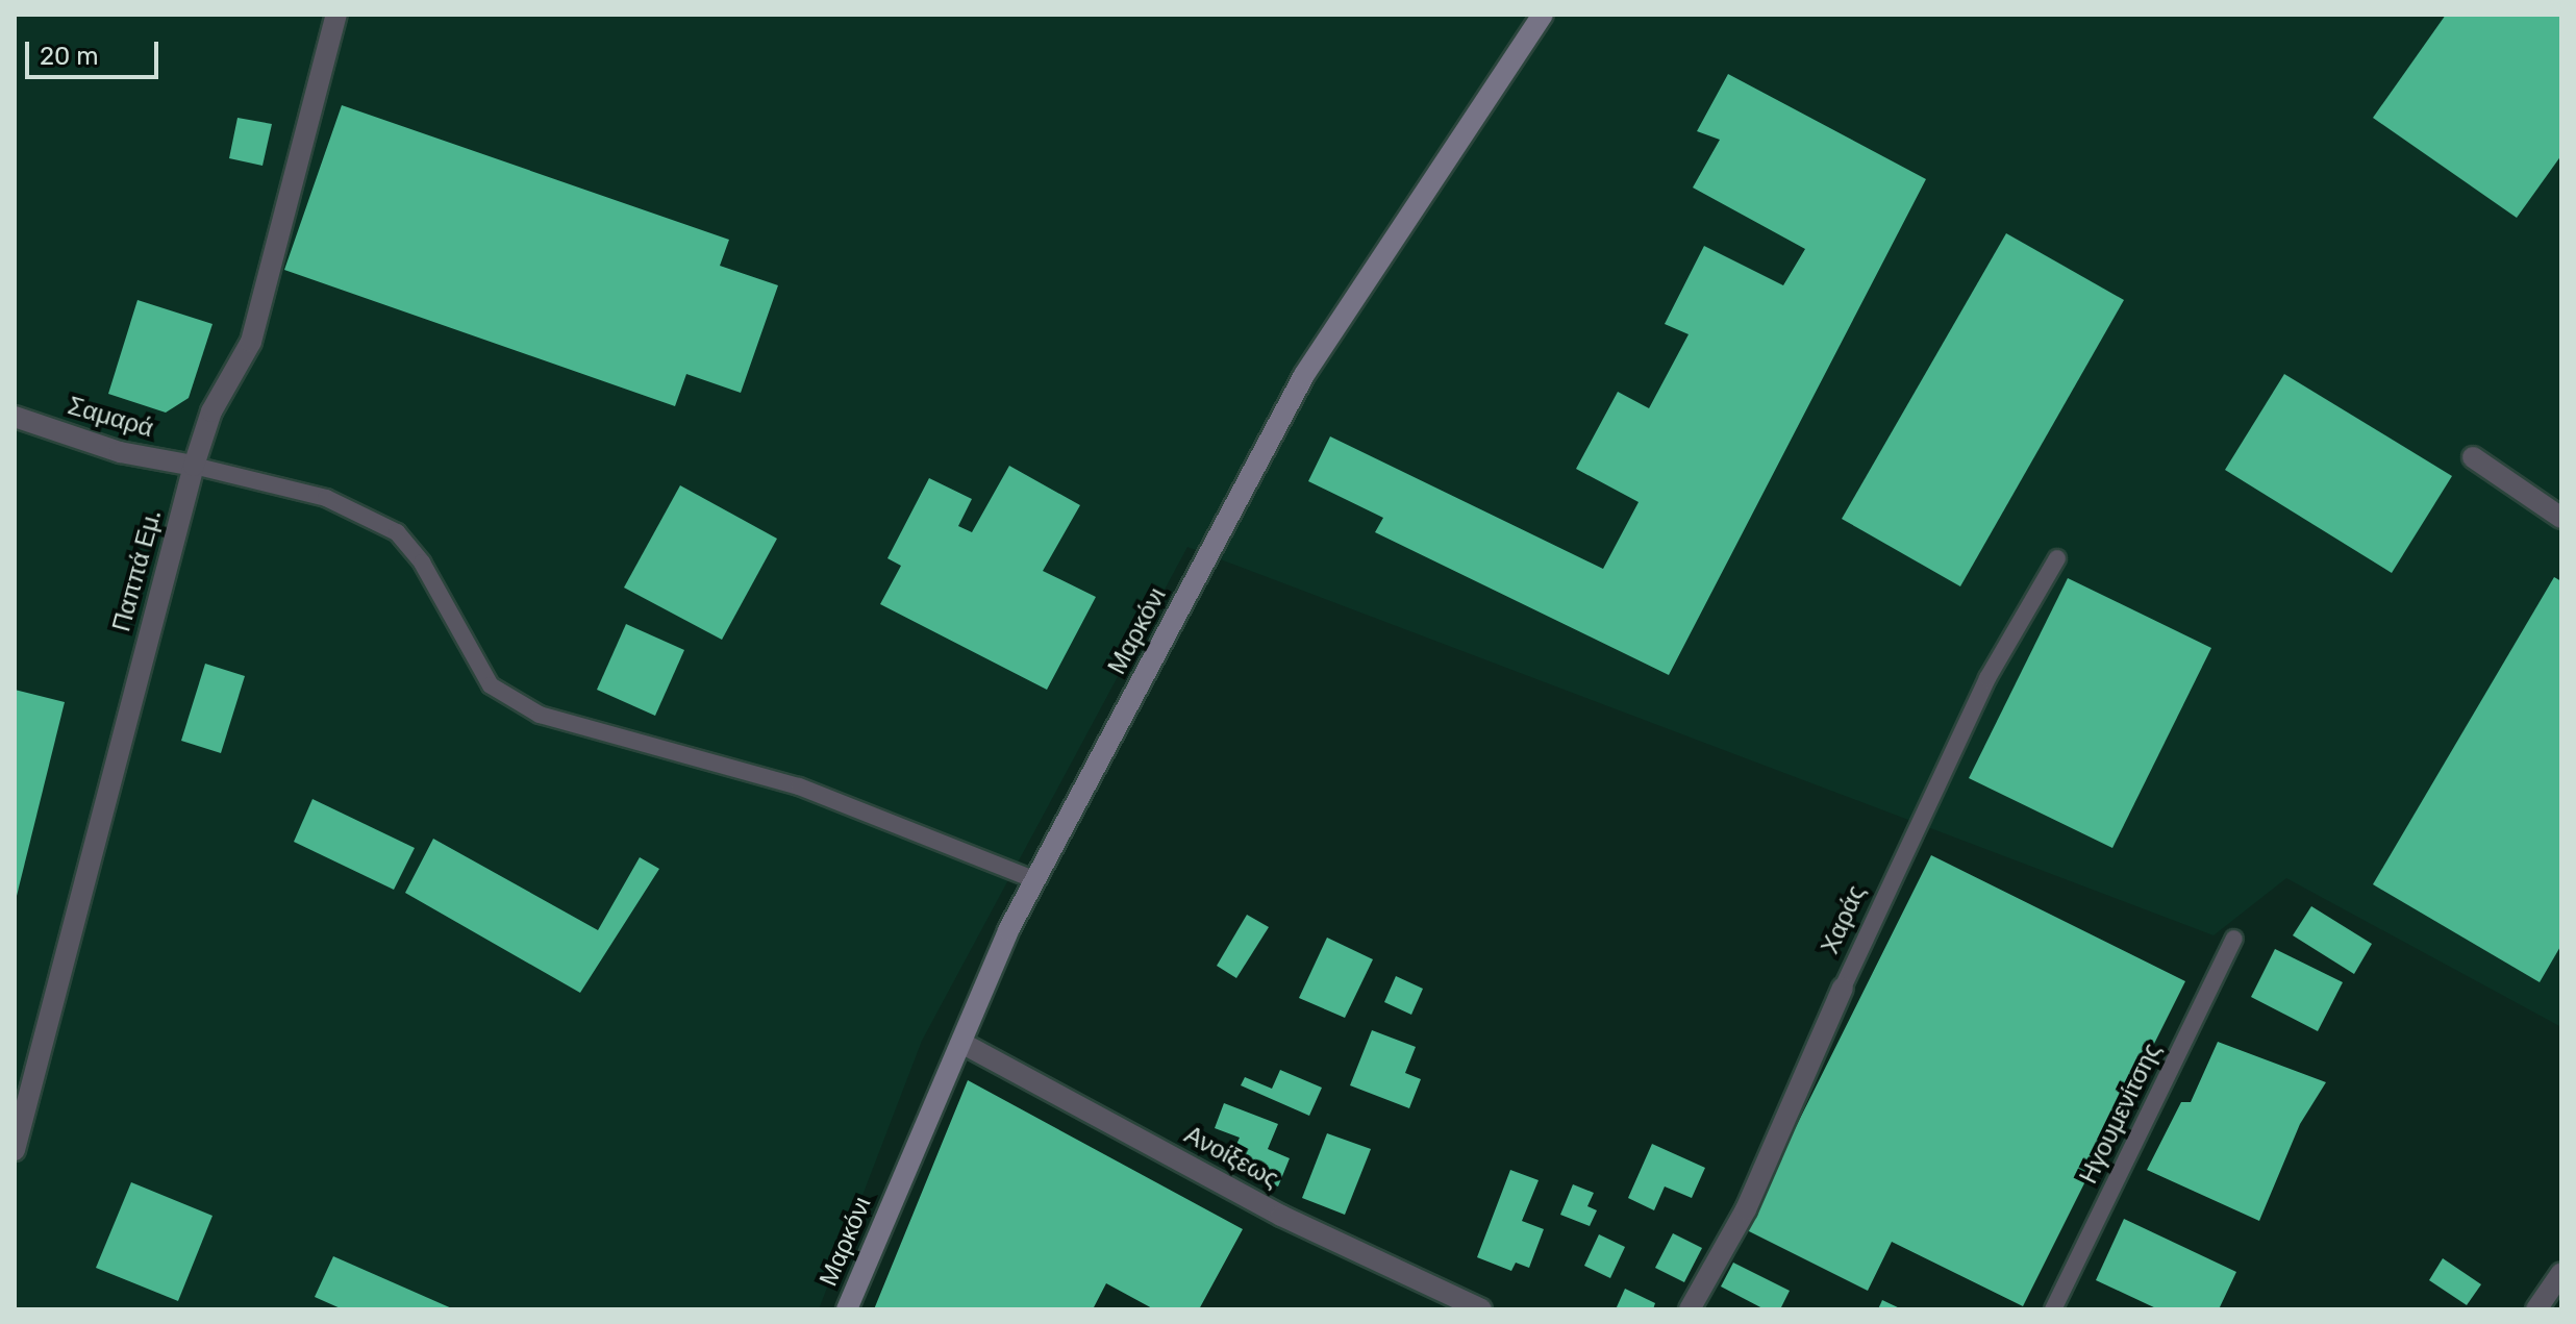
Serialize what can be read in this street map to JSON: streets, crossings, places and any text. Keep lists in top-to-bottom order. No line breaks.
{"streets":{"street":["Σαμαρά","Παππά Εμ.","Μαρκόνι","Χαράς","Ανοίξεως"],"lane":["Ηγουμενίτσης"]},"crossings":[["Σαμαρά","Παππά Εμ."],["Μαρκόνι","Ανοίξεως"]],"scale_bar":"20 m"}
